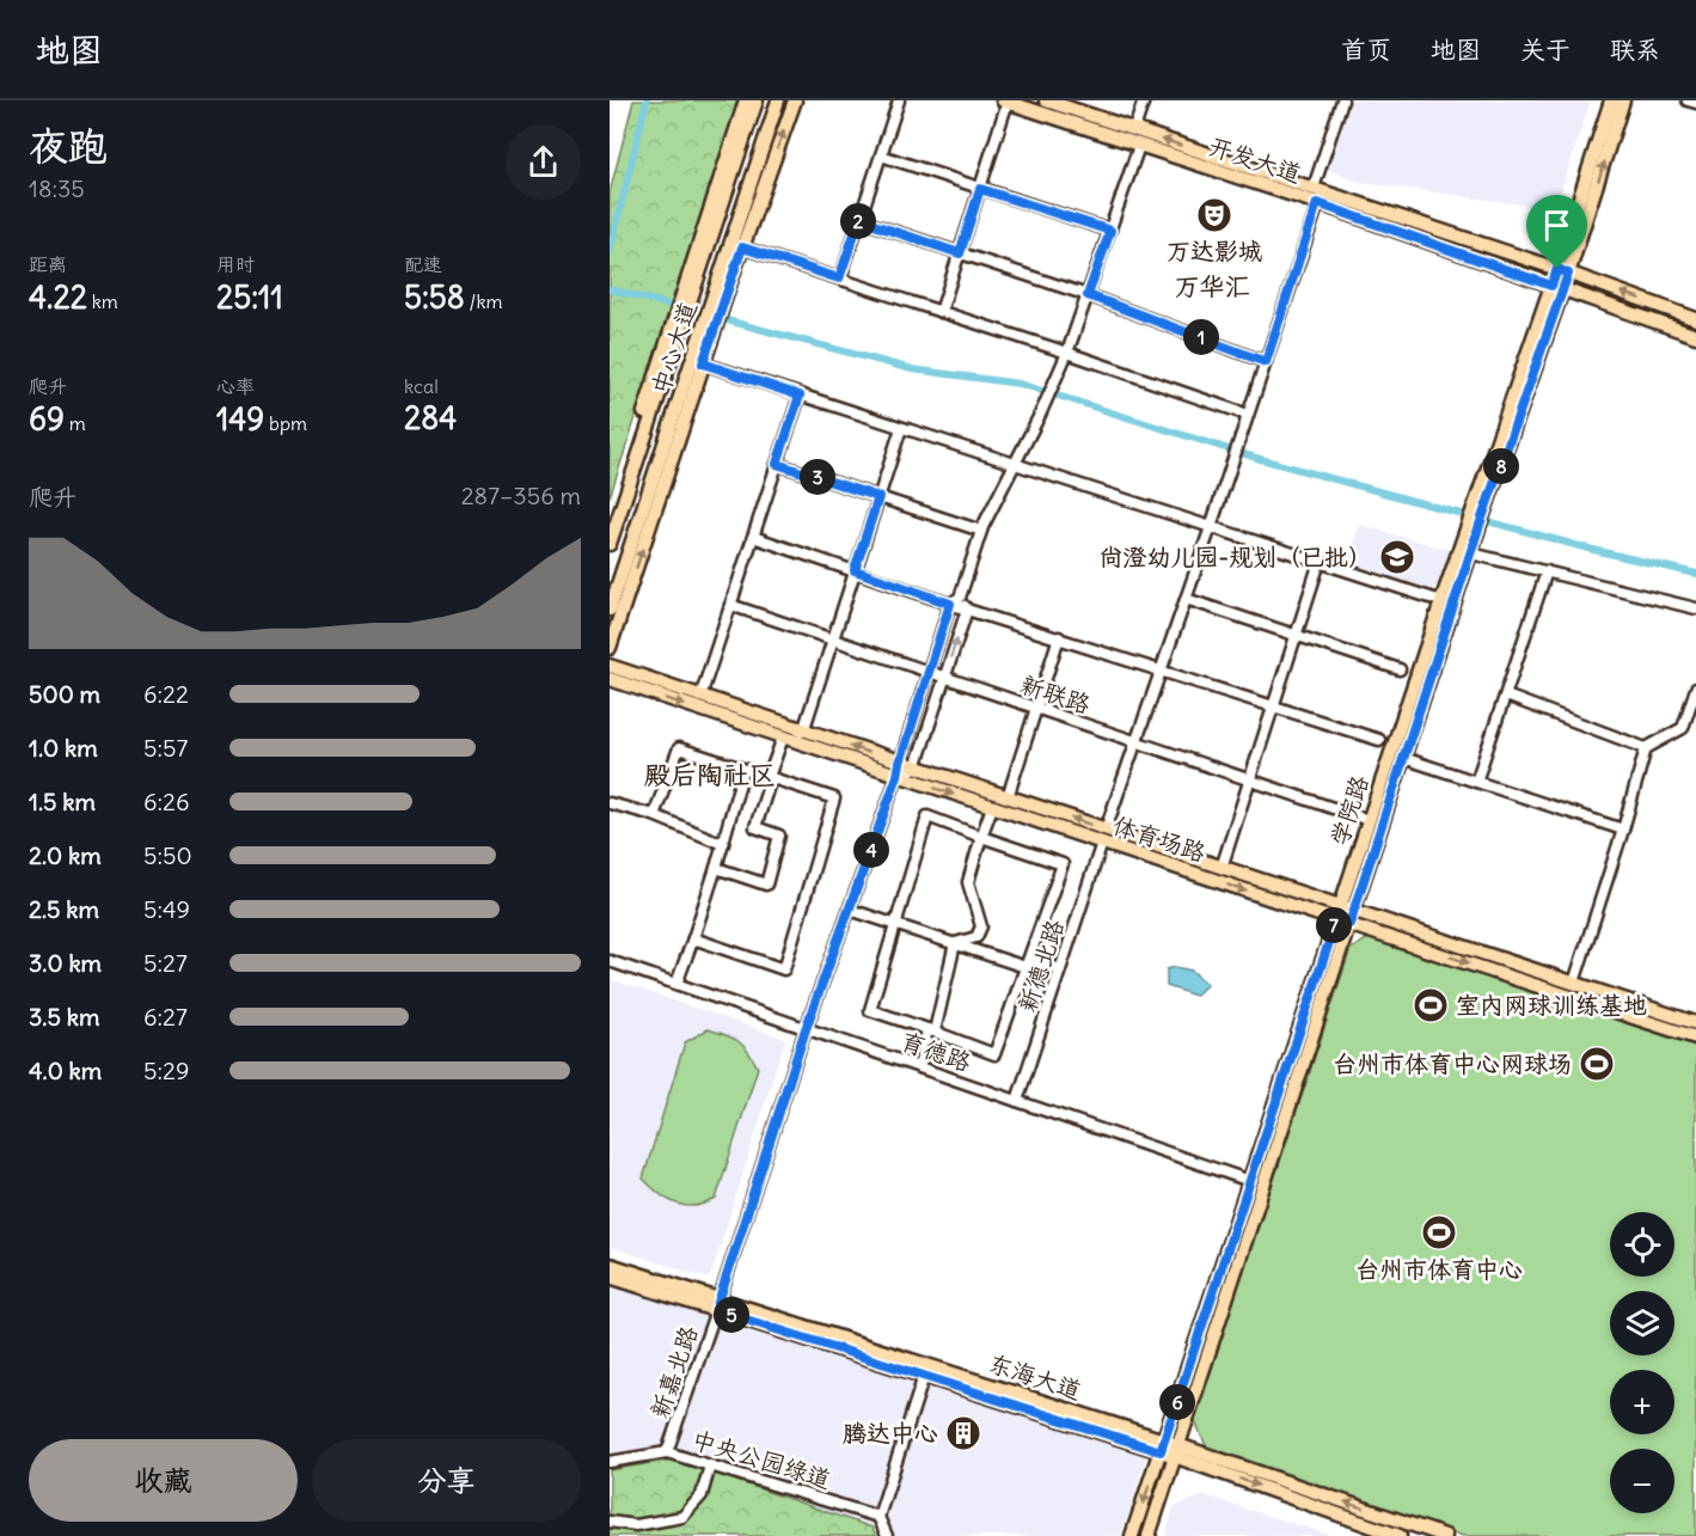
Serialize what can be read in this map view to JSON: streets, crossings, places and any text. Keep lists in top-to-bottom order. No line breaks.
{"streets":{"main road":["开发大道","中心大道","学院路","体育场路","东海大道"],"street":["新联路","新德北路","育德路","新嘉北路","中央公园绿道"]},"crossings":[["开发大道","学院路"],["开发大道","新德北路"],["新联路","学院路"],["新联路","新德北路"],["新联路","新嘉北路"],["学院路","体育场路"],["学院路","育德路"],["学院路","东海大道"],["体育场路","新德北路"],["体育场路","新嘉北路"],["新德北路","育德路"],["育德路","新嘉北路"],["新嘉北路","东海大道"],["新嘉北路","中央公园绿道"]],"districts":["万华汇","殿后陶社区"],"places":{"theatre":["万达影城"],"school or university":["尚澄幼儿园-规划（已批）"],"sports":["室内网球训练基地","台州市体育中心网球场","台州市体育中心"],"building":["腾达中心"]},"page":{"header":"地图","nav":["首页","地图","关于","联系"],"heading":["夜跑","18:35"],"pins":["2","1","8","3","4","7","5","6"],"stats":[["距离","4.22 km"],["用时","25:11"],["配速","5:58 /km"],["爬升","69 m"],["心率","149 bpm"],["kcal","284"]],"chart":["爬升","287–356 m"],"list":[{"name":"500 m","note":"6:22"},{"name":"1.0 km","note":"5:57"},{"name":"1.5 km","note":"6:26"},{"name":"2.0 km","note":"5:50"},{"name":"2.5 km","note":"5:49"},{"name":"3.0 km","note":"5:27"},{"name":"3.5 km","note":"6:27"},{"name":"4.0 km","note":"5:29"}],"map_buttons":["+","−"],"buttons":["收藏","分享"]}}
